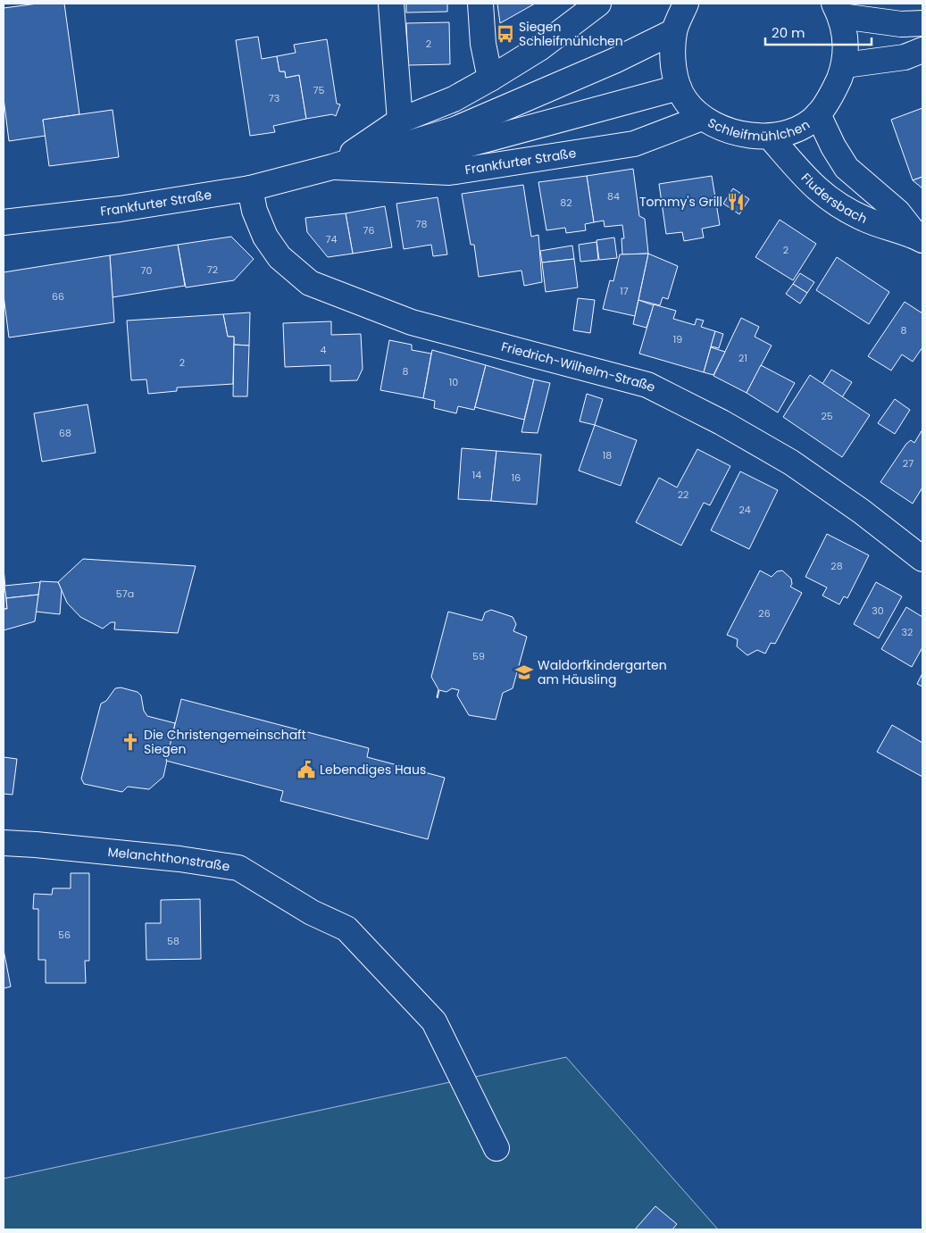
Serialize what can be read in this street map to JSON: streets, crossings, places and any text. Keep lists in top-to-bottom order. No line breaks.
{"streets":{"main road":["Schleifmühlchen","Frankfurter Straße","Fludersbach","Friedrich-Wilhelm-Straße","Melanchthonstraße"]},"crossings":[["Schleifmühlchen","Frankfurter Straße"],["Schleifmühlchen","Fludersbach"],["Frankfurter Straße","Friedrich-Wilhelm-Straße"]],"places":{"bus stop":["Siegen Schleifmühlchen"],"restaurant":["Tommy's Grill"],"school or university":["Waldorfkindergarten am Häusling"],"church":["Die Christengemeinschaft Siegen"],"public building":["Lebendiges Haus"]},"house_numbers":["2","75","73","84","82","78","76","74","2","72","70","17","66","8","19","4","21","2","8","10","25","68","18","27","14","16","22","24","28","57a","30","26","32","59","56","58"],"scale_bar":"20 m"}
